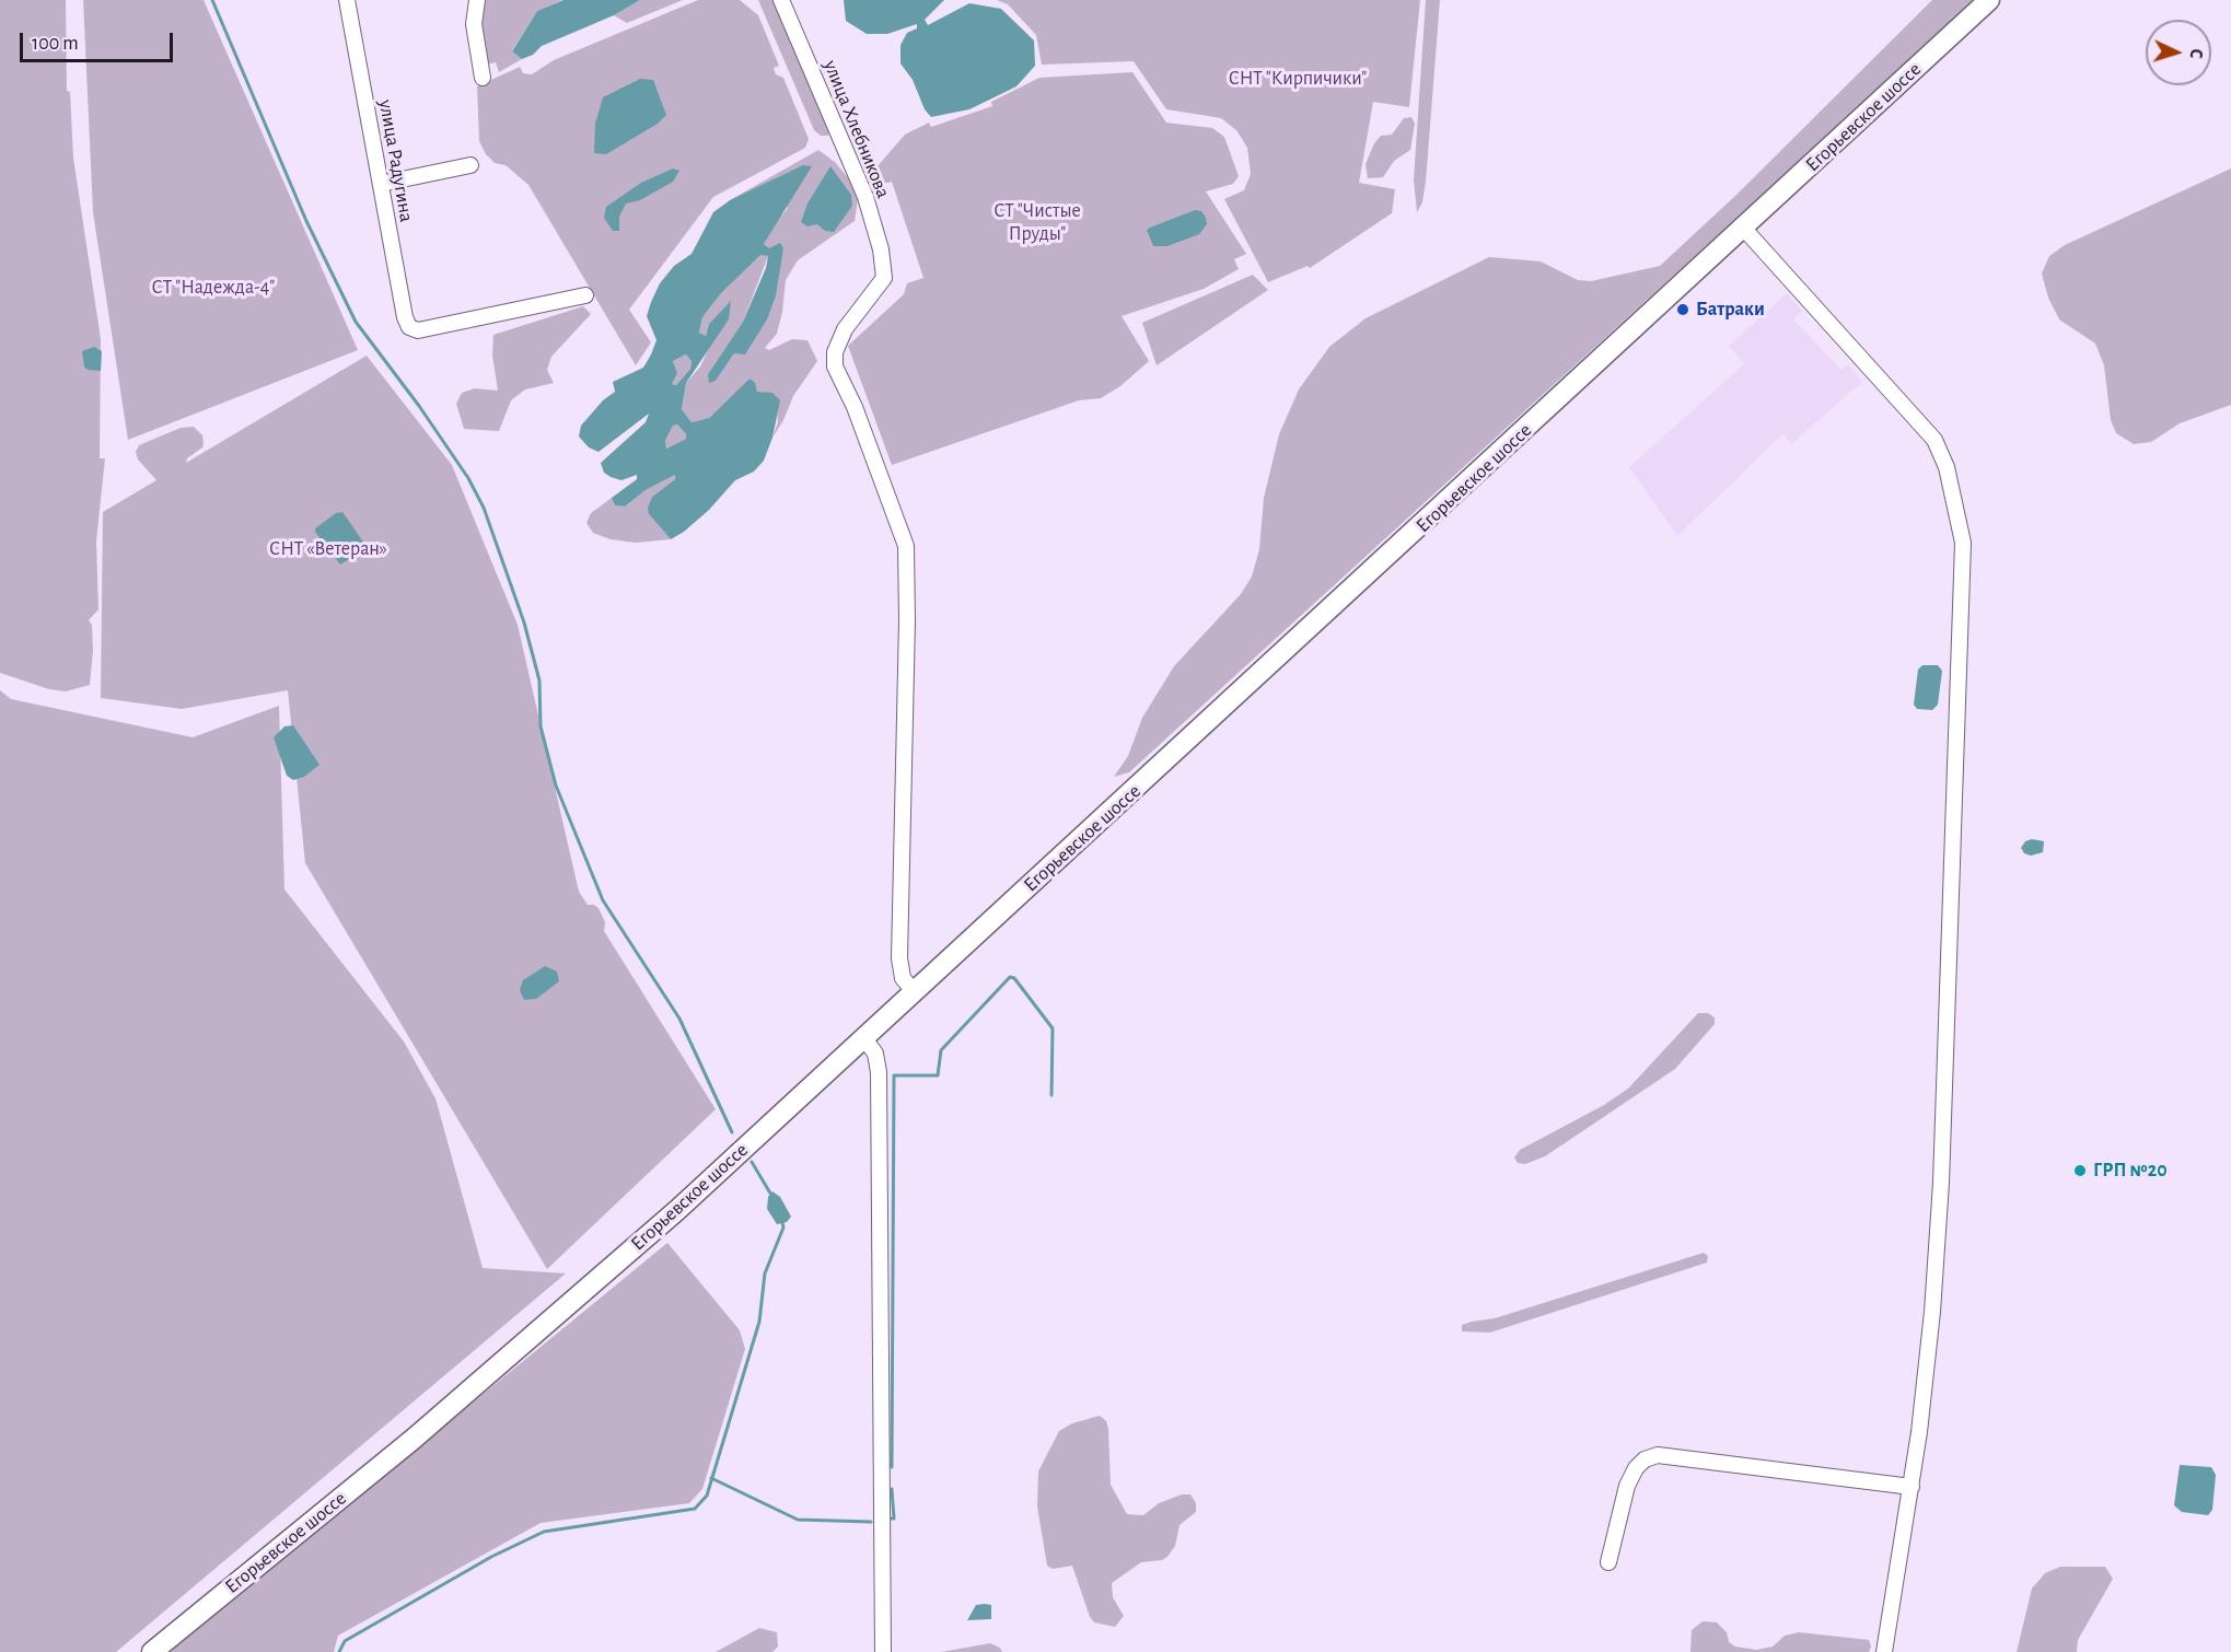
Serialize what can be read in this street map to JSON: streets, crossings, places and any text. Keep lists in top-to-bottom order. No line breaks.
{"streets":{"main road":["Егорьевское шоссе"],"street":["улица Хлебникова","улица Радугина"]},"crossings":[["Егорьевское шоссе","улица Хлебникова"]],"parks":["СНТ \"Кирпичики\"","СТ \"Чистые Пруды\"","СТ \"Надежда-4\"","СНТ «Ветеран»"],"places":["Батраки","ГРП №20"],"scale_bar":"100 m","north":"right"}
